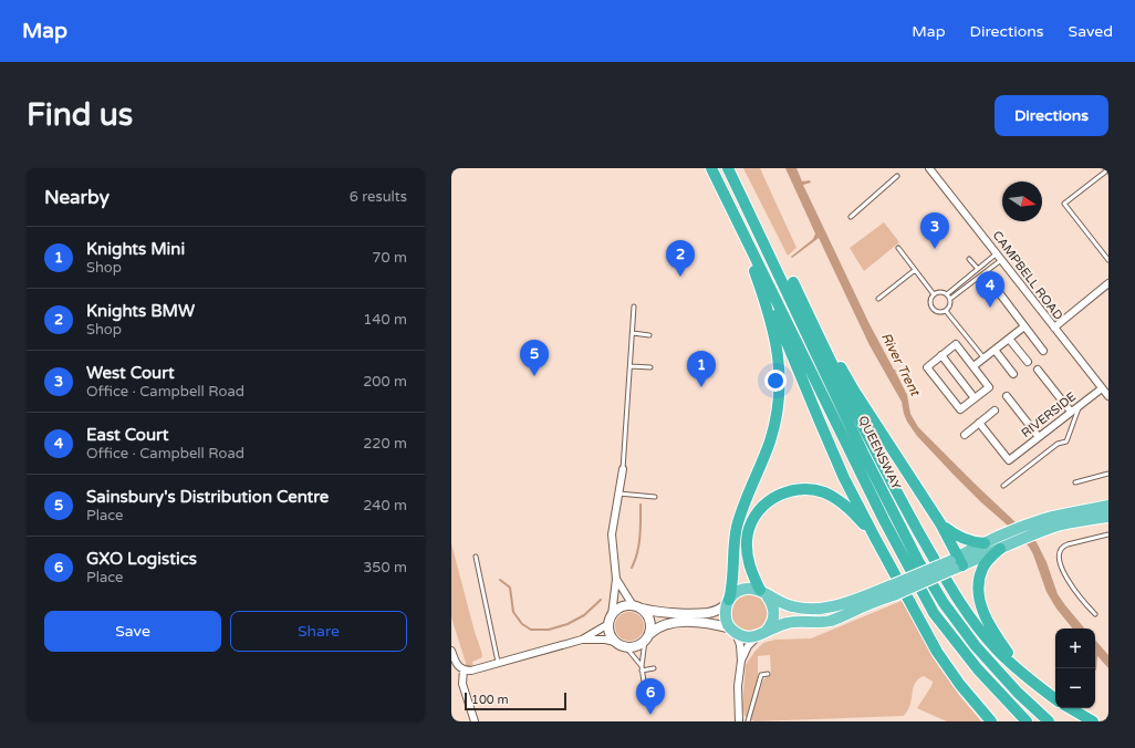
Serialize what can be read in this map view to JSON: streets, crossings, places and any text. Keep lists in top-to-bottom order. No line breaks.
{"streets":{"highway":["QUEENSWAY"],"street":["CAMPBELL ROAD","RIVERSIDE"]},"crossings":[["CAMPBELL ROAD","RIVERSIDE"]],"water":["River Trent"],"scale_bar":"100 m","north":"right","page":{"header":"Map","nav":["Map","Directions","Saved"],"buttons":["Directions",["Save","Share"]],"title":"Find us","heading":["Nearby","6 results"],"pins":["3","2","4","5","1","6"],"list":[{"mark":"1","name":"Knights Mini","note":"Shop","value":"70 m"},{"mark":"2","name":"Knights BMW","note":"Shop","value":"140 m"},{"mark":"3","name":"West Court","note":"Office · Campbell Road","value":"200 m"},{"mark":"4","name":"East Court","note":"Office · Campbell Road","value":"220 m"},{"mark":"5","name":"Sainsbury's Distribution Centre","note":"Place","value":"240 m"},{"mark":"6","name":"GXO Logistics","note":"Place","value":"350 m"}],"map_buttons":["+","−"],"scale":"100 m"}}
